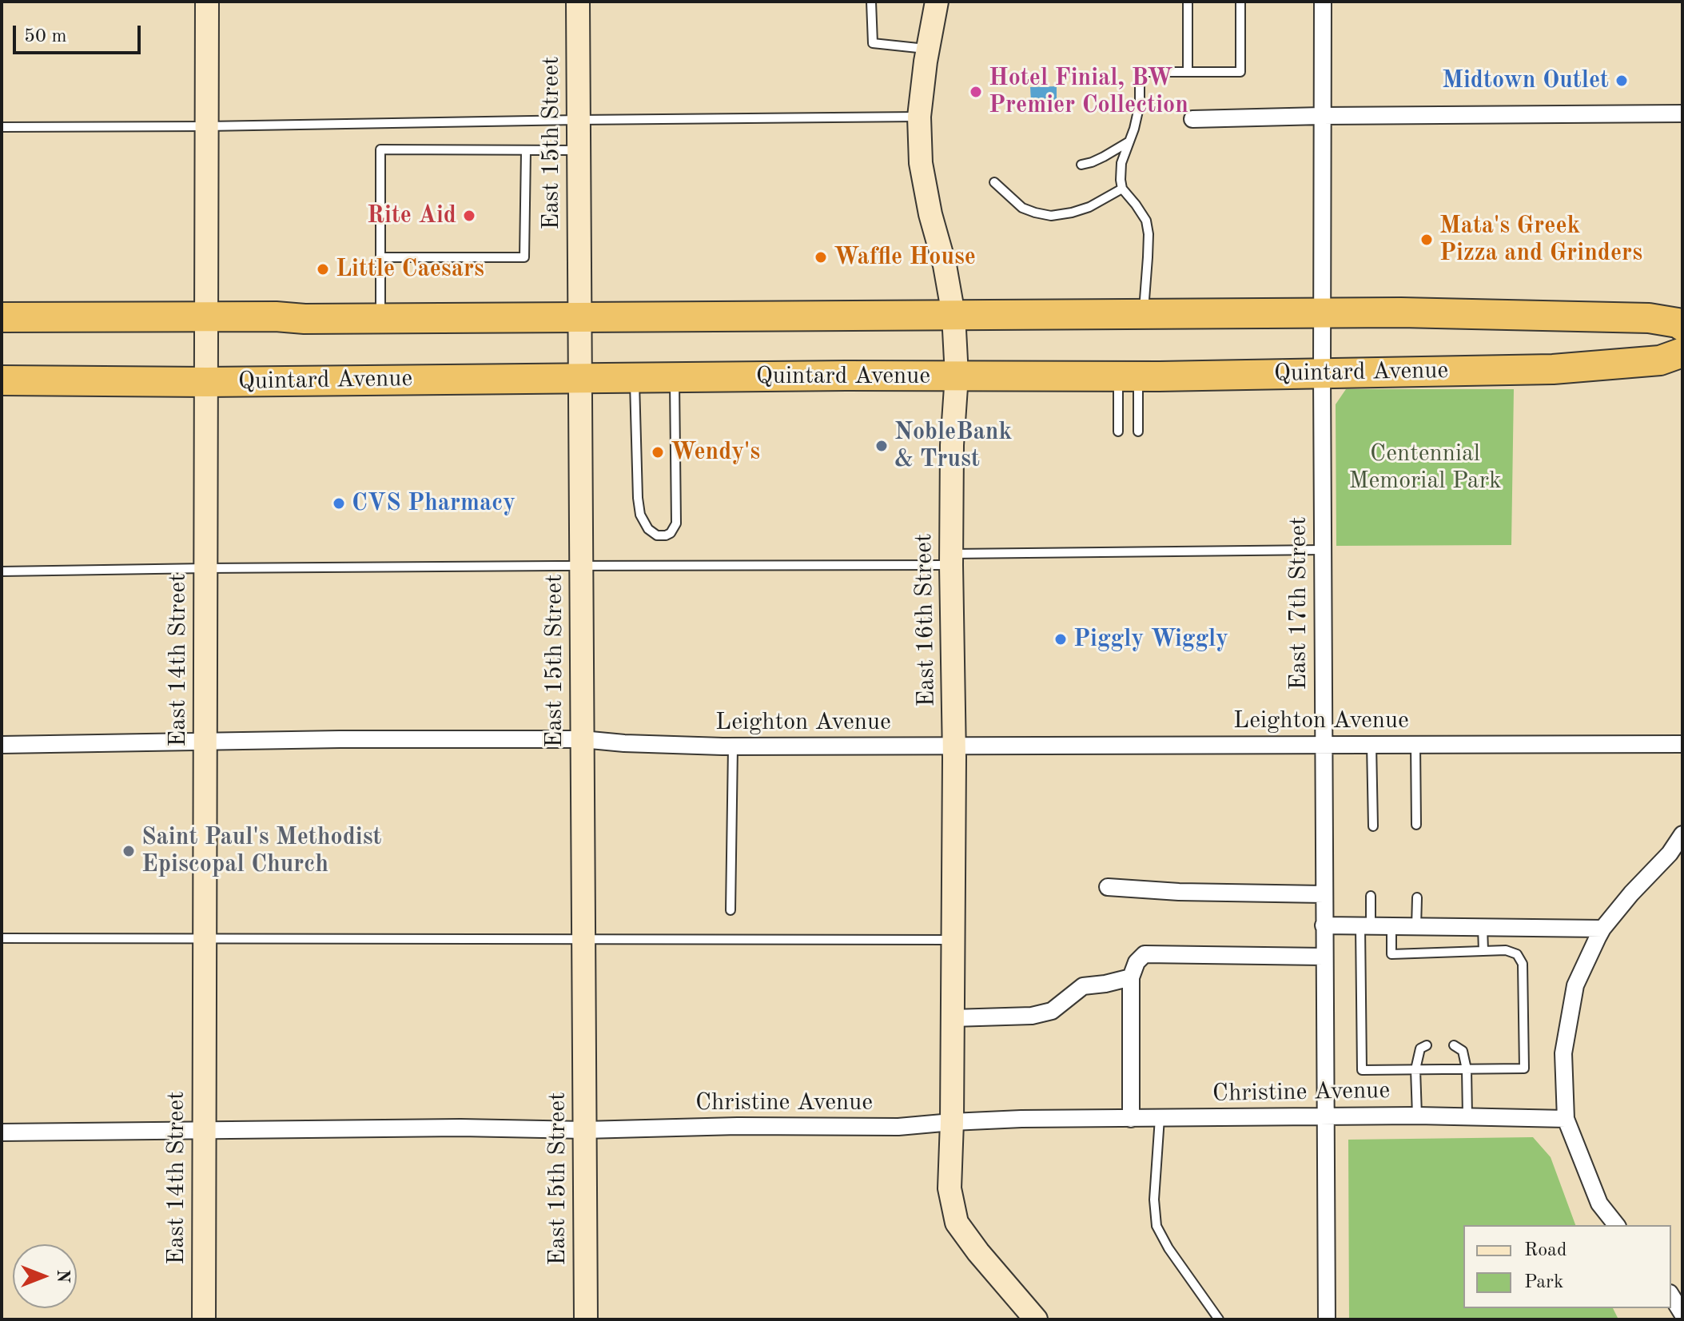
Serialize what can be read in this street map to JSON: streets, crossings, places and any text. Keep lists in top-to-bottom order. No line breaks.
{"streets":{"highway":["Quintard Avenue"],"street":["East 15th Street","East 17th Street","East 16th Street","East 14th Street","Leighton Avenue","Christine Avenue"]},"crossings":[["East 15th Street","Quintard Avenue"],["East 15th Street","Leighton Avenue"],["East 15th Street","Christine Avenue"],["Quintard Avenue","East 17th Street"],["Quintard Avenue","East 16th Street"],["Quintard Avenue","East 14th Street"],["East 17th Street","Leighton Avenue"],["East 17th Street","Christine Avenue"],["East 16th Street","Leighton Avenue"],["East 16th Street","Christine Avenue"],["East 14th Street","Leighton Avenue"],["East 14th Street","Christine Avenue"]],"parks":["Centennial Memorial Park"],"places":["Midtown Outlet","Hotel Finial, BW Premier Collection","Rite Aid","Mata's Greek Pizza and Grinders","Waffle House","Little Caesars","NobleBank & Trust","Wendy's","CVS Pharmacy","Piggly Wiggly","Saint Paul's Methodist Episcopal Church"],"legend":["Road","Park"],"scale_bar":"50 m","north":"right"}
